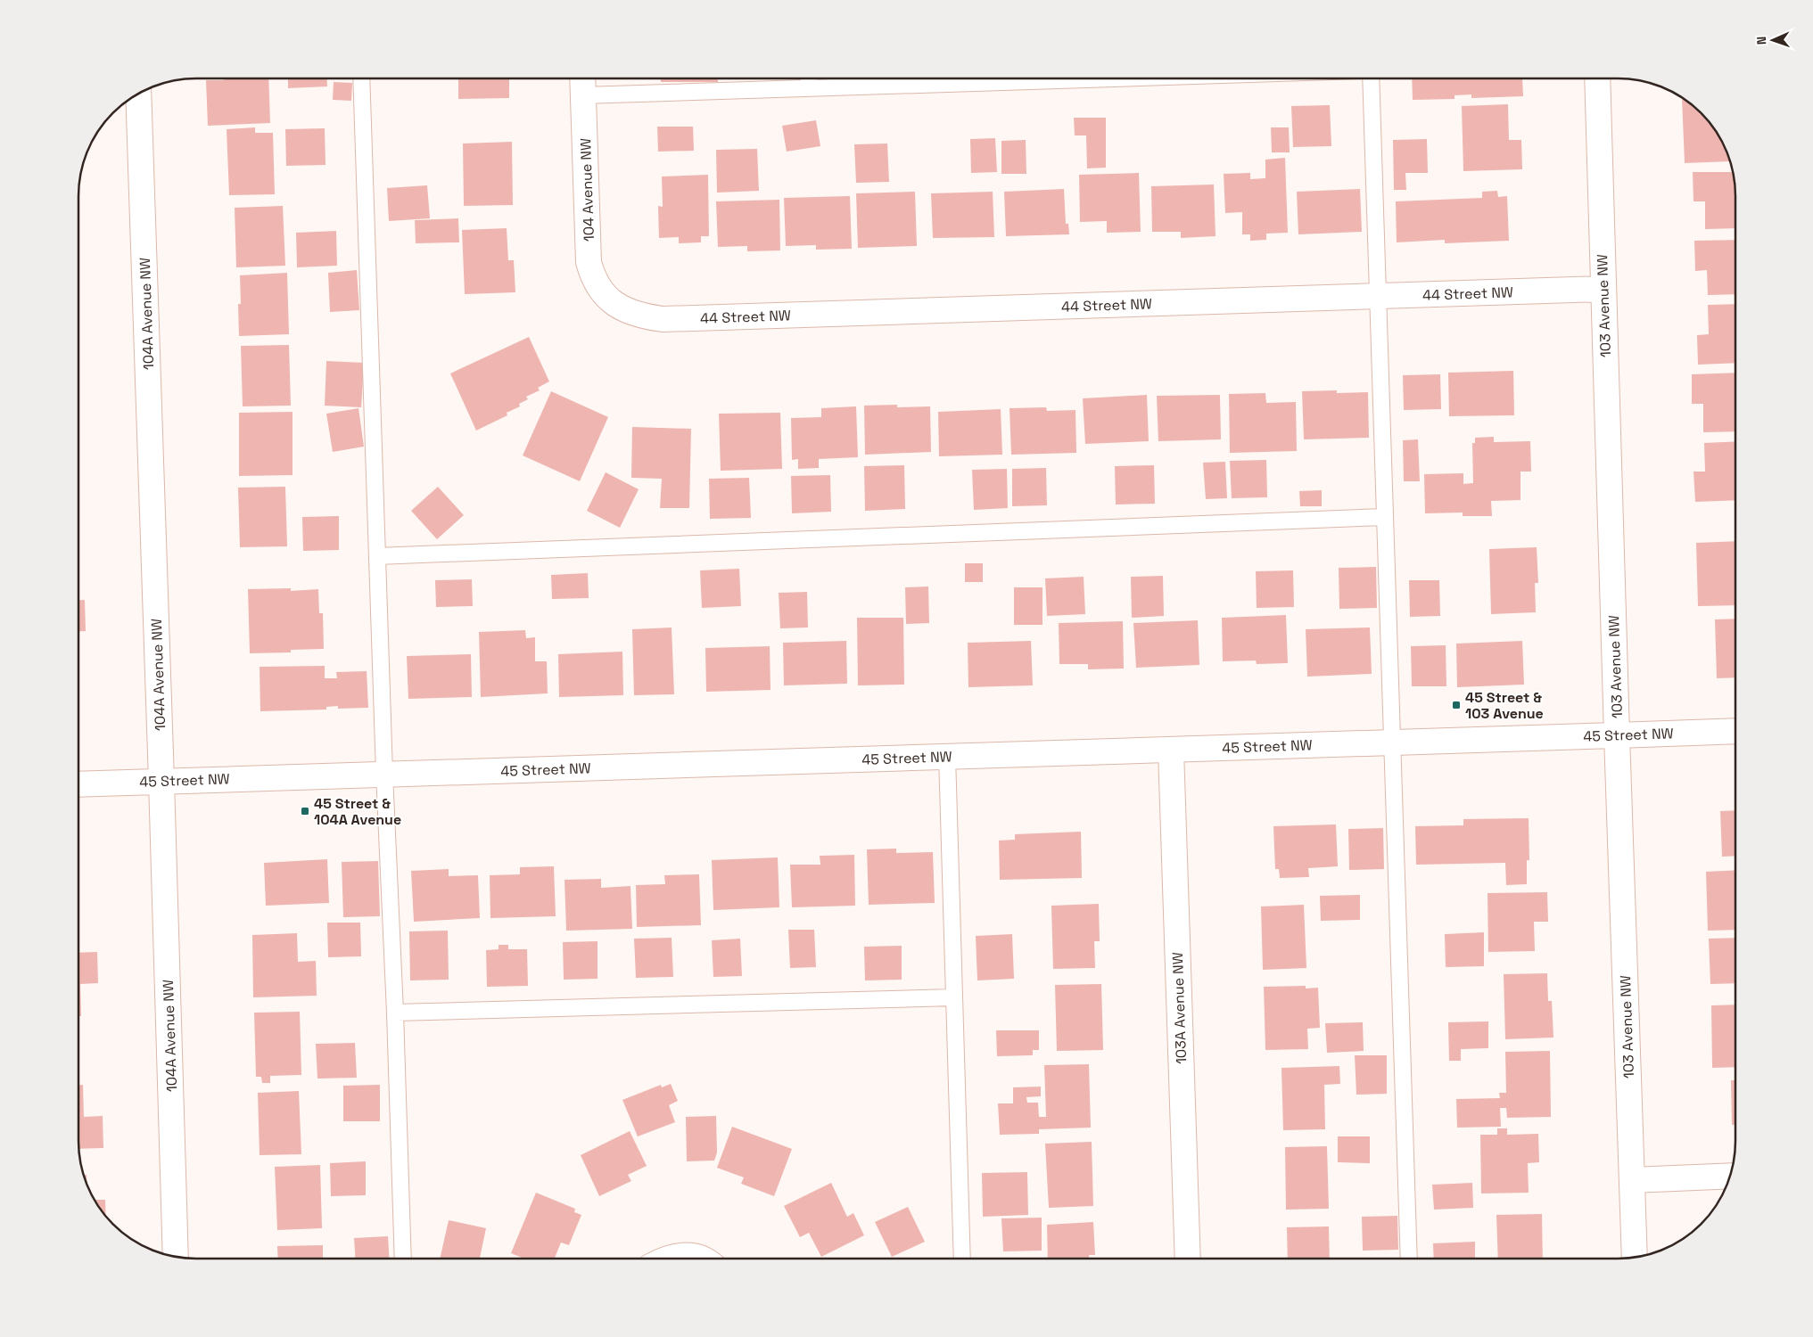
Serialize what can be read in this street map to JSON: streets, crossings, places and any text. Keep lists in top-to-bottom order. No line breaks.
{"streets":{"street":["104 Avenue NW","44 Street NW","103 Avenue NW","104A Avenue NW","45 Street NW","103A Avenue NW"]},"crossings":[["104 Avenue NW","44 Street NW"],["44 Street NW","103 Avenue NW"],["103 Avenue NW","45 Street NW"],["104A Avenue NW","45 Street NW"],["45 Street NW","103A Avenue NW"]],"places":{"transit":["45 Street & 103 Avenue","45 Street & 104A Avenue"]},"north":"left"}
